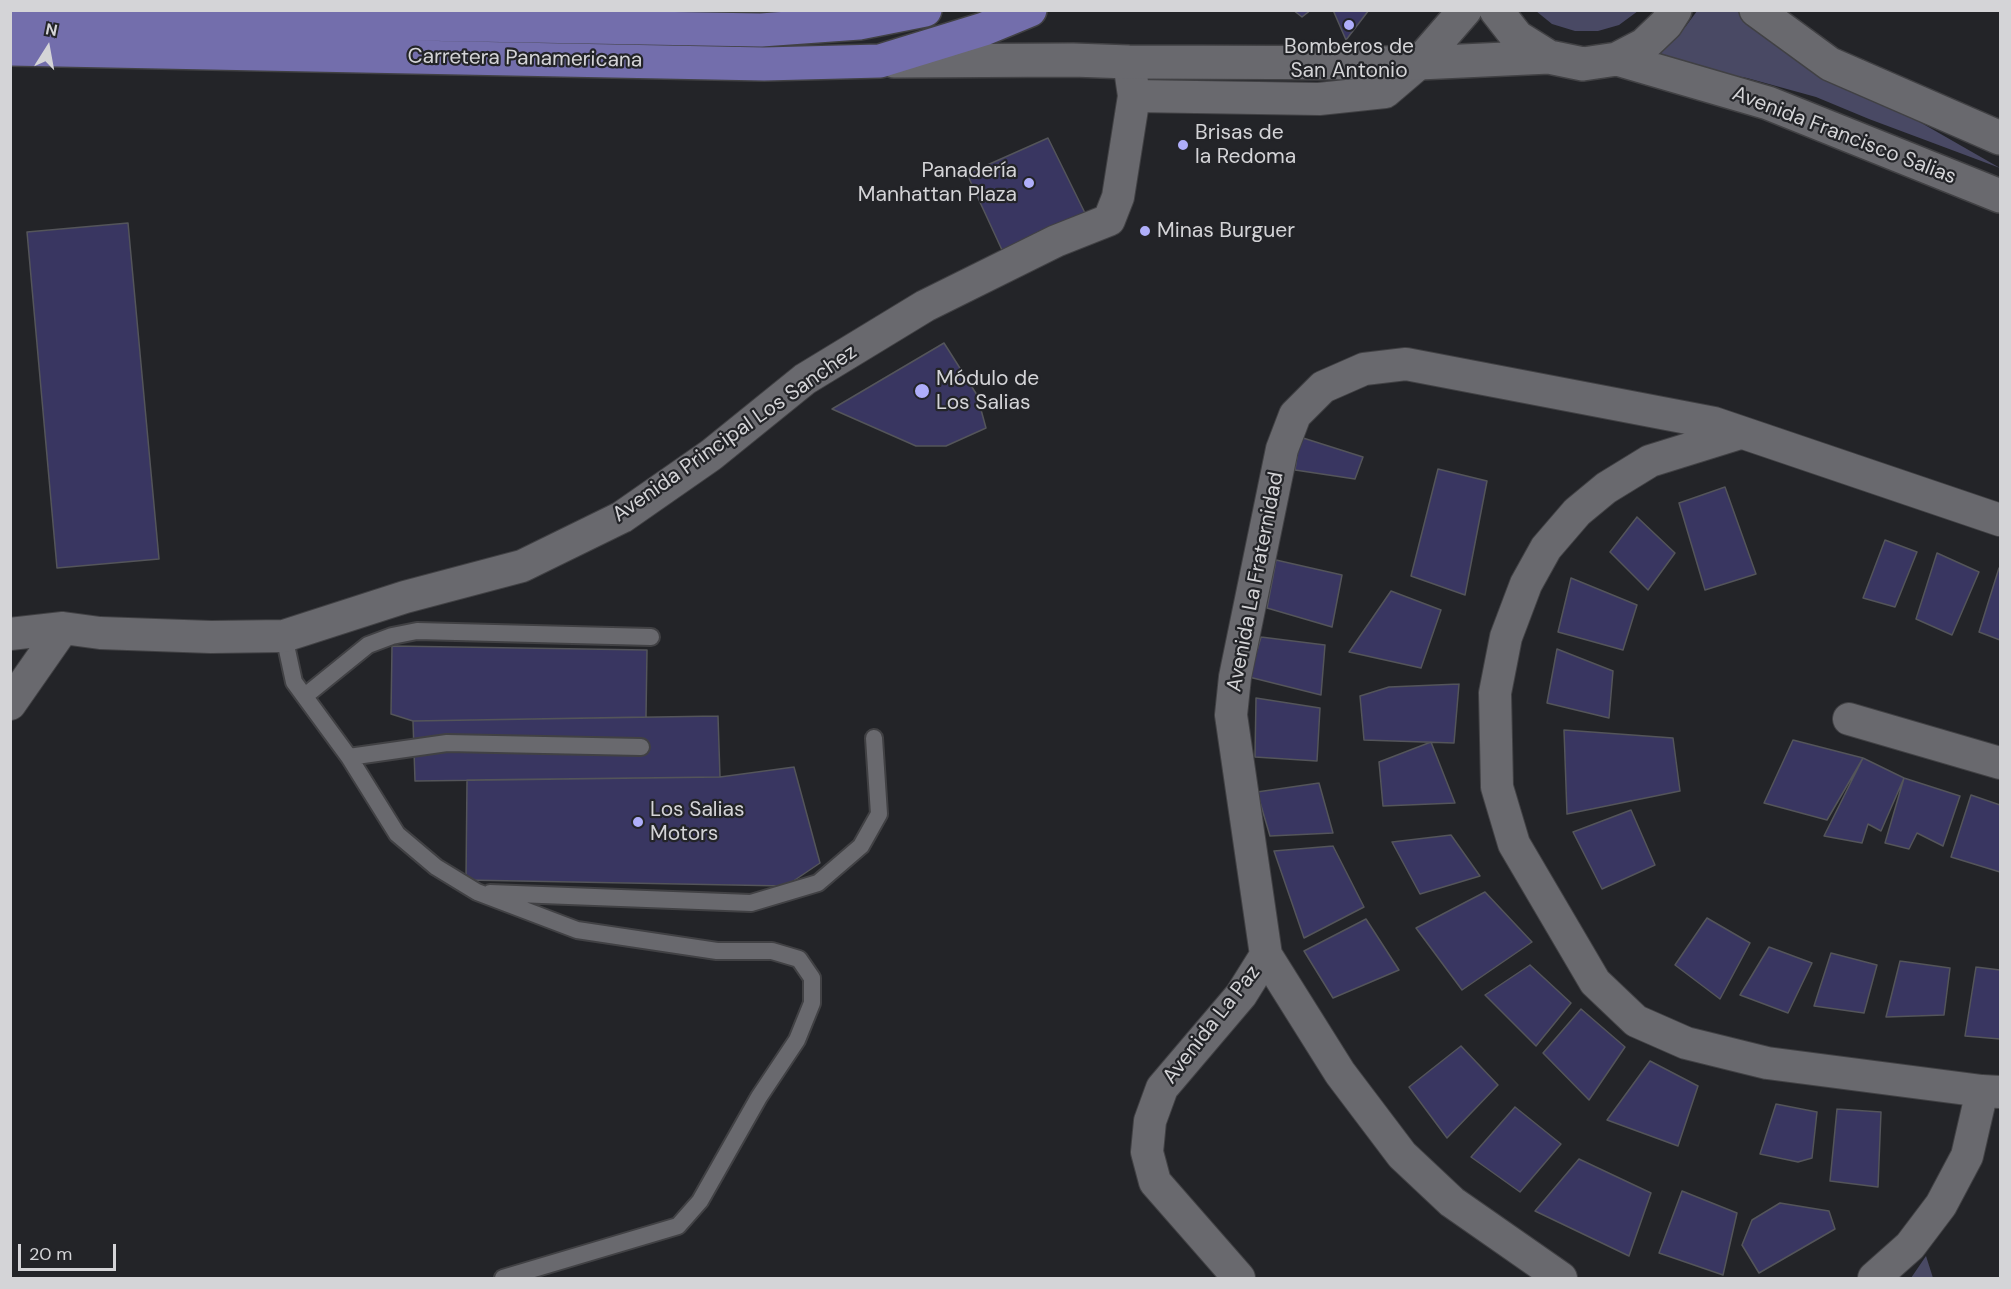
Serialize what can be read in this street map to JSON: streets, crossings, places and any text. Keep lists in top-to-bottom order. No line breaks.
{"streets":{"main road":["Carretera Panamericana"],"street":["Avenida Francisco Salias","Avenida Principal Los Sanchez","Avenida La Fraternidad","Avenida La Paz"]},"crossings":[["Avenida La Fraternidad","Avenida La Paz"]],"places":["Bomberos de San Antonio","Brisas de la Redoma","Panadería Manhattan Plaza","Minas Burguer","Módulo de Los Salias","Los Salias Motors"],"scale_bar":"20 m","north":"top"}
